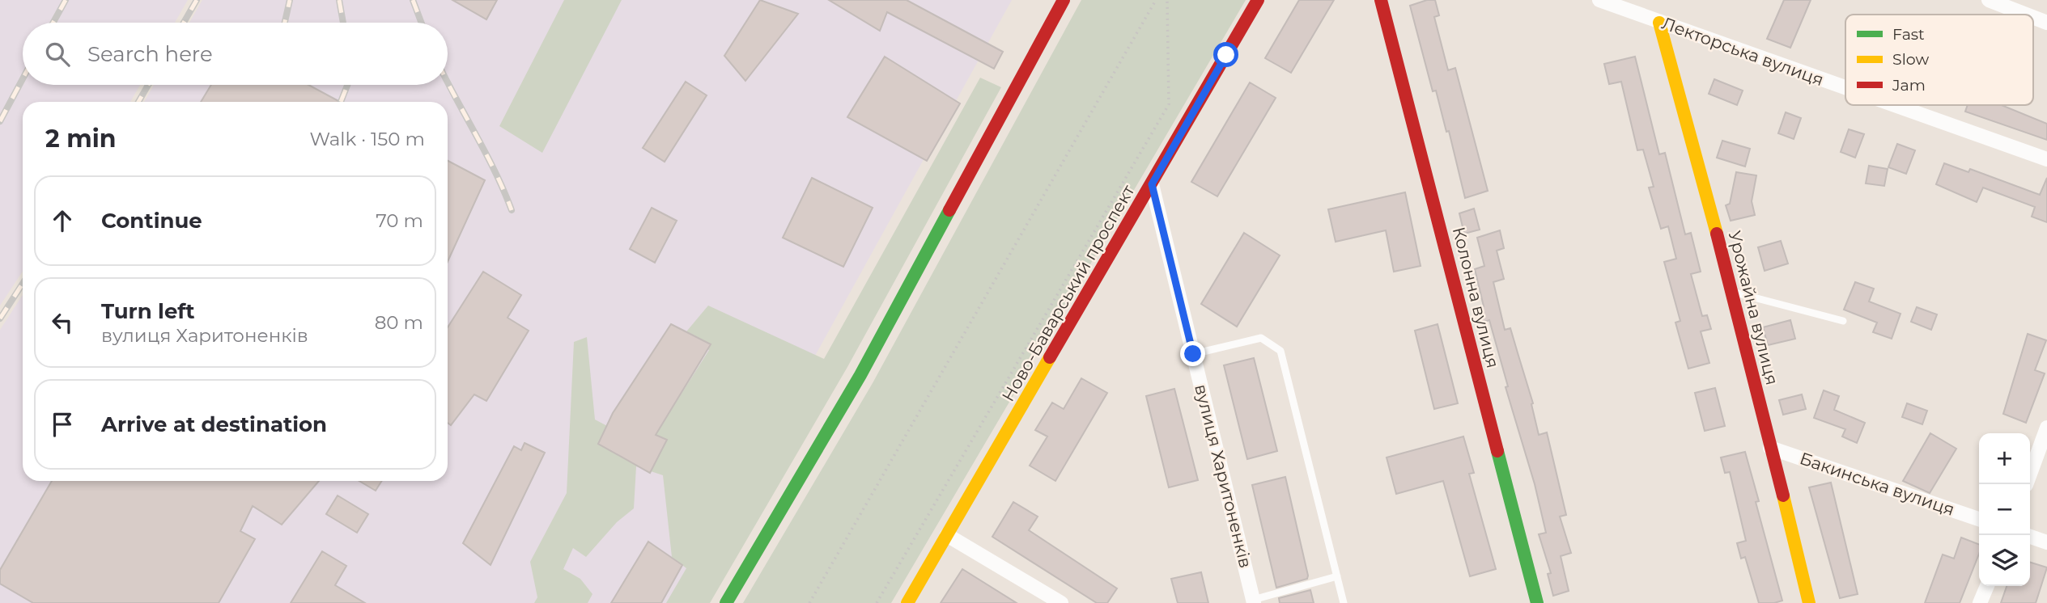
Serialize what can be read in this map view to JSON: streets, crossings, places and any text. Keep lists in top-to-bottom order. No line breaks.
{"streets":{"street":["Лекторська вулиця","Ново-Баварський проспект","Колонна вулиця","Урожайна вулиця","вулиця Харитоненків","Бакинська вулиця"]},"crossings":[["Лекторська вулиця","Урожайна вулиця"],["Ново-Баварський проспект","вулиця Харитоненків"],["Урожайна вулиця","Бакинська вулиця"]],"legend":["Fast","Slow","Jam"],"page":{"search":"Search here","heading":["2 min","Walk · 150 m"],"list":[["Continue","70 m"],["Turn left","вулиця Харитоненків","80 m"],"Arrive at destination"],"map_buttons":["+","−"]}}
